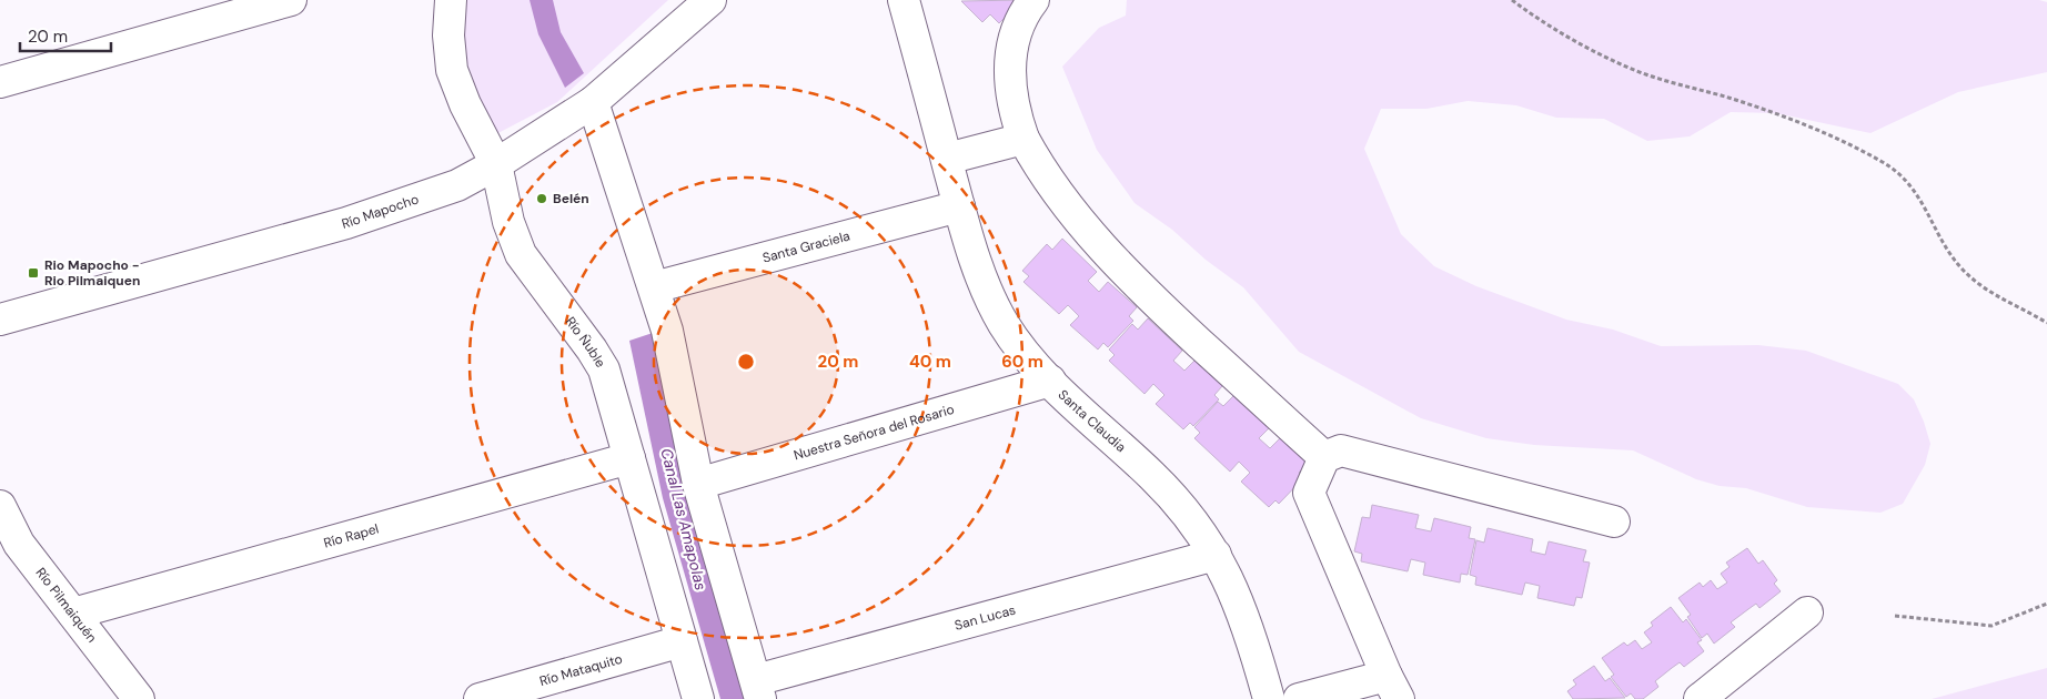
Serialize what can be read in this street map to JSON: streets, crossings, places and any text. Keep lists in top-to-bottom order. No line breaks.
{"streets":{"street":["Río Mapocho","Santa Graciela","Río Ñuble","Santa Claudia","Nuestra Señora del Rosario","Río Rapel","Río Pilmaiquén","San Lucas","Río Mataquito"]},"crossings":[["Río Mapocho","Río Ñuble"],["Santa Graciela","Santa Claudia"],["Río Ñuble","Río Rapel"],["Río Ñuble","Río Mataquito"],["Santa Claudia","Nuestra Señora del Rosario"],["Santa Claudia","San Lucas"],["Río Rapel","Río Pilmaiquén"]],"water":["Canal Las Amapolas"],"places":{"other":["Belén"],"transit":["Rio Mapocho - Rio Pilmaiquen"]},"scale_bar":"20 m","rings":["20 m","40 m","60 m"]}
